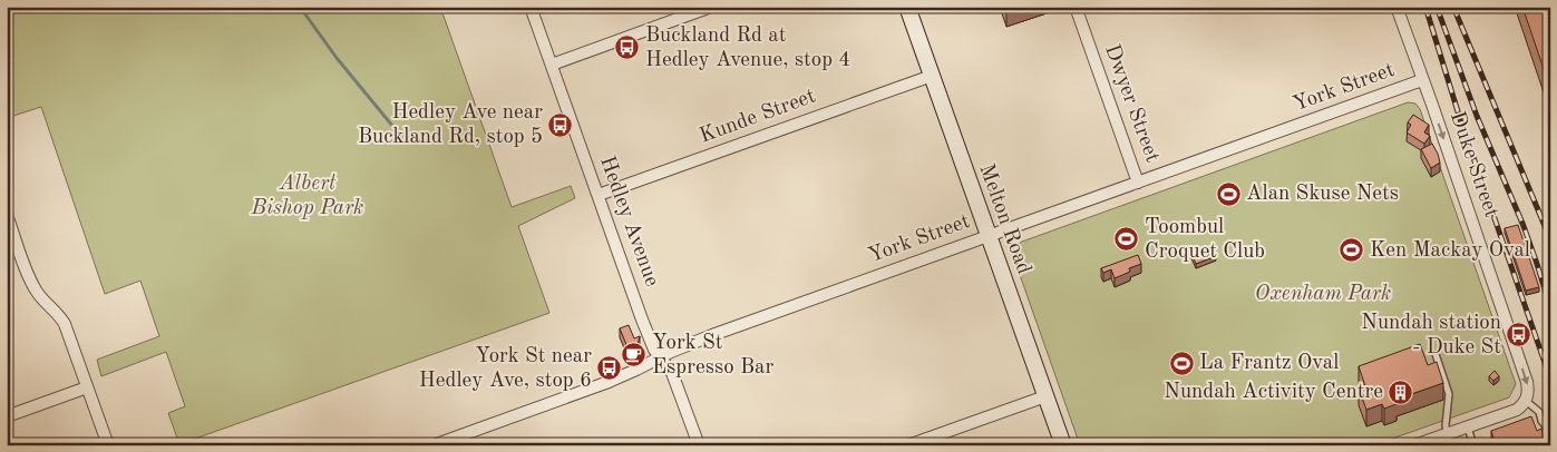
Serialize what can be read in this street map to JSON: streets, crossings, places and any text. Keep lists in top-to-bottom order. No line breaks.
{"streets":{"street":["York Street","Dwyer Street","Kunde Street","Duke Street","Melton Road","Hedley Avenue"]},"crossings":[["York Street","Dwyer Street"],["York Street","Duke Street"],["York Street","Melton Road"],["York Street","Hedley Avenue"],["Kunde Street","Melton Road"],["Kunde Street","Hedley Avenue"]],"one_way":["Duke Street"],"parks":["Albert Bishop Park","Oxenham Park"],"places":{"bus stop":["Buckland Rd at Hedley Avenue, stop 4","Hedley Ave near Buckland Rd, stop 5","Nundah station - Duke St","York St near Hedley Ave, stop 6"],"sports":["Alan Skuse Nets","Toombul Croquet Club","Ken Mackay Oval","La Frantz Oval"],"cafe":["York St Espresso Bar"],"building":["Nundah Activity Centre"]}}
